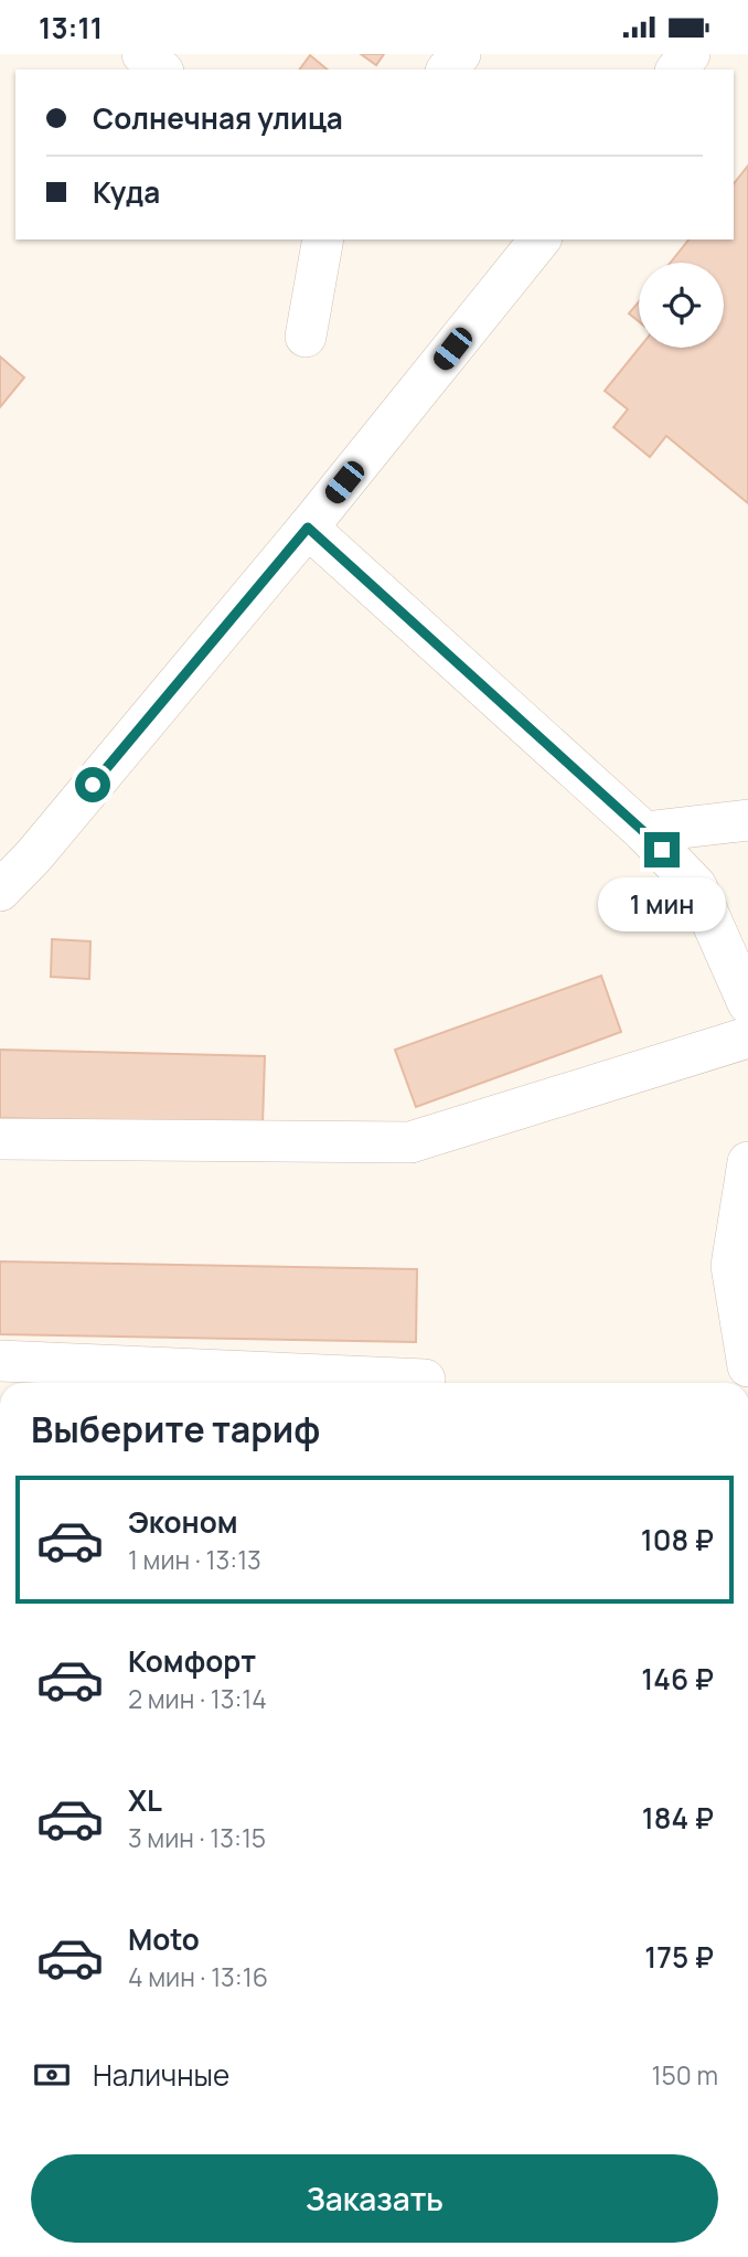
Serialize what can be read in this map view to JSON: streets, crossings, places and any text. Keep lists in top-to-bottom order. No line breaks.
{"page":{"status":"13:11","banner":["Солнечная улица","Куда"],"bubble":"1 мин","heading":"Выберите тариф","list":[{"name":"Эконом","note":"1 мин · 13:13","value":"108 ₽"},{"name":"Комфорт","note":"2 мин · 13:14","value":"146 ₽"},{"name":"XL","note":"3 мин · 13:15","value":"184 ₽"},{"name":"Moto","note":"4 мин · 13:16","value":"175 ₽"}],"pay":["Наличные","150 m"],"buttons":"Заказать"}}
